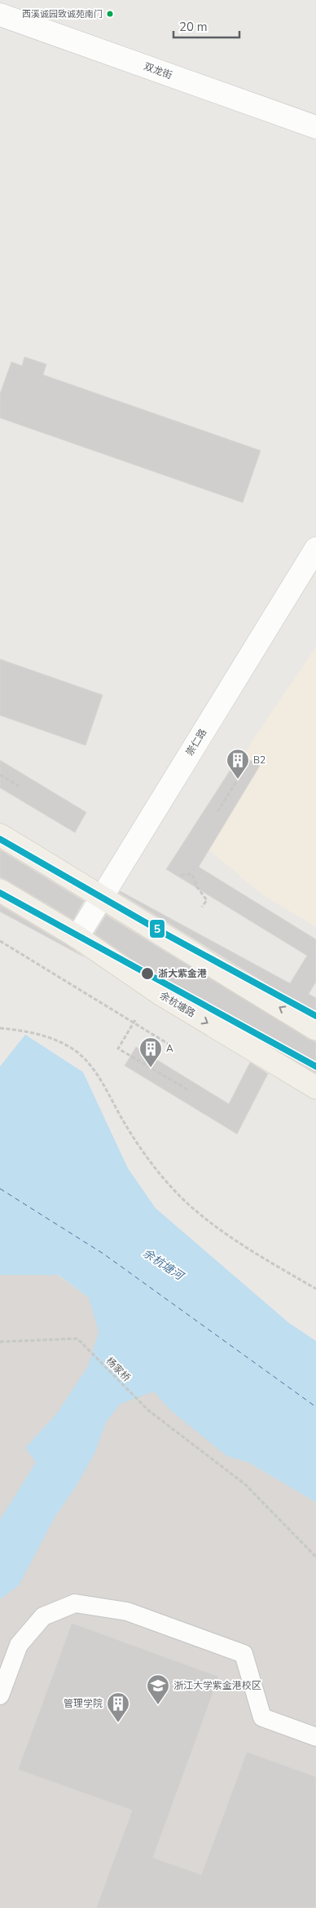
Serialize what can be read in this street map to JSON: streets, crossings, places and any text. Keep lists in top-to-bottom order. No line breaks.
{"streets":{"main road":["余杭塘路"],"street":["双龙街","崇仁路"],"path":["杨家桥"]},"crossings":[["崇仁路","余杭塘路"]],"water":["余杭塘河"],"places":{"other":["西溪诚园致诚苑南门","浙大紫金港"],"building":["B2","A","管理学院"],"school or university":["浙江大学紫金港校区"]},"lines":["transit line 5"],"scale_bar":"20 m"}
